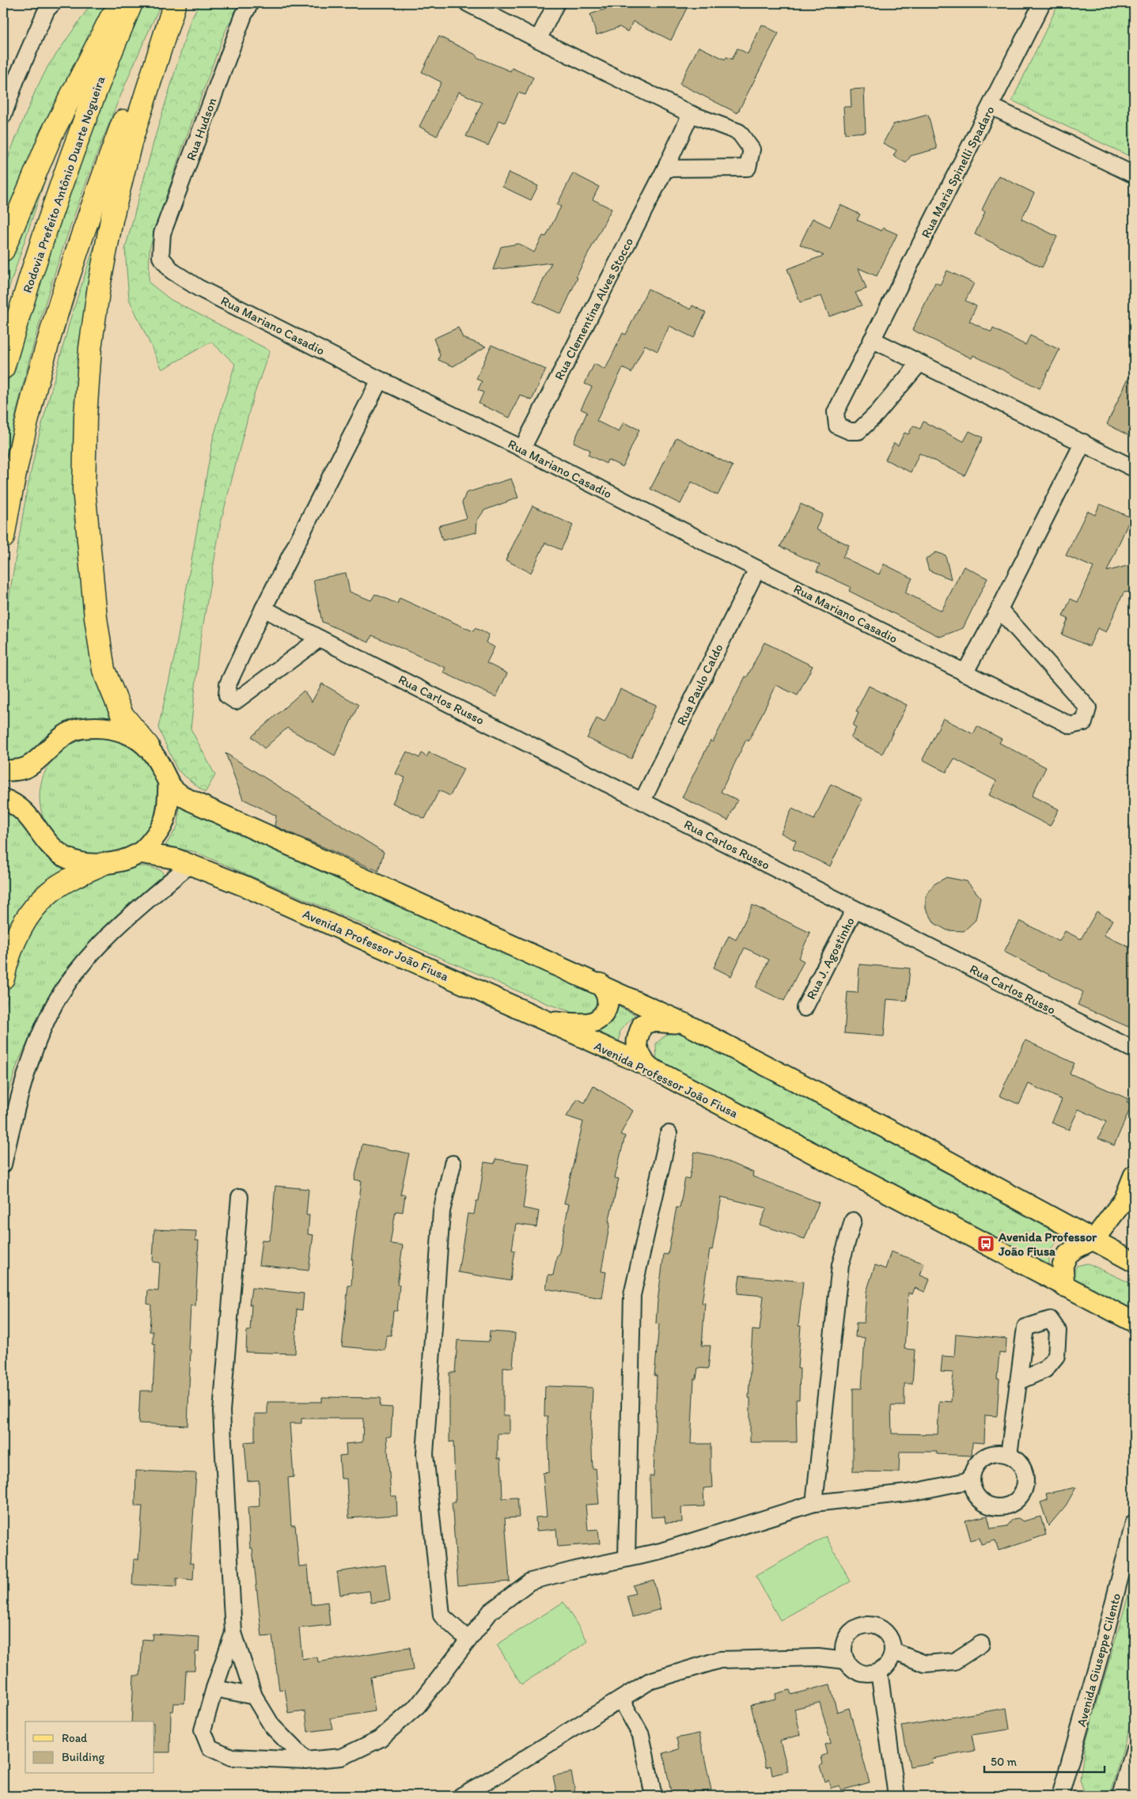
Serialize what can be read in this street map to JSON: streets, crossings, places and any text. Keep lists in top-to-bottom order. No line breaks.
{"streets":{"highway":["Rodovia Prefeito Antônio Duarte Nogueira"],"main road":["Avenida Professor João Fiusa"],"street":["Rua Hudson","Rua Maria Spinelli Spadaro","Rua Clementina Alves Stocco","Rua Mariano Casadio","Rua Paulo Caldo","Rua Carlos Russo","Rua J. Agostinho","Avenida Giuseppe Cilento"]},"crossings":[["Rua Hudson","Rua Mariano Casadio"],["Rua Clementina Alves Stocco","Rua Mariano Casadio"],["Rua Mariano Casadio","Rua Paulo Caldo"],["Rua Paulo Caldo","Rua Carlos Russo"],["Rua Carlos Russo","Rua J. Agostinho"]],"places":{"bus stop":["Avenida Professor João Fiusa"]},"legend":["Road","Building"],"scale_bar":"50 m"}
